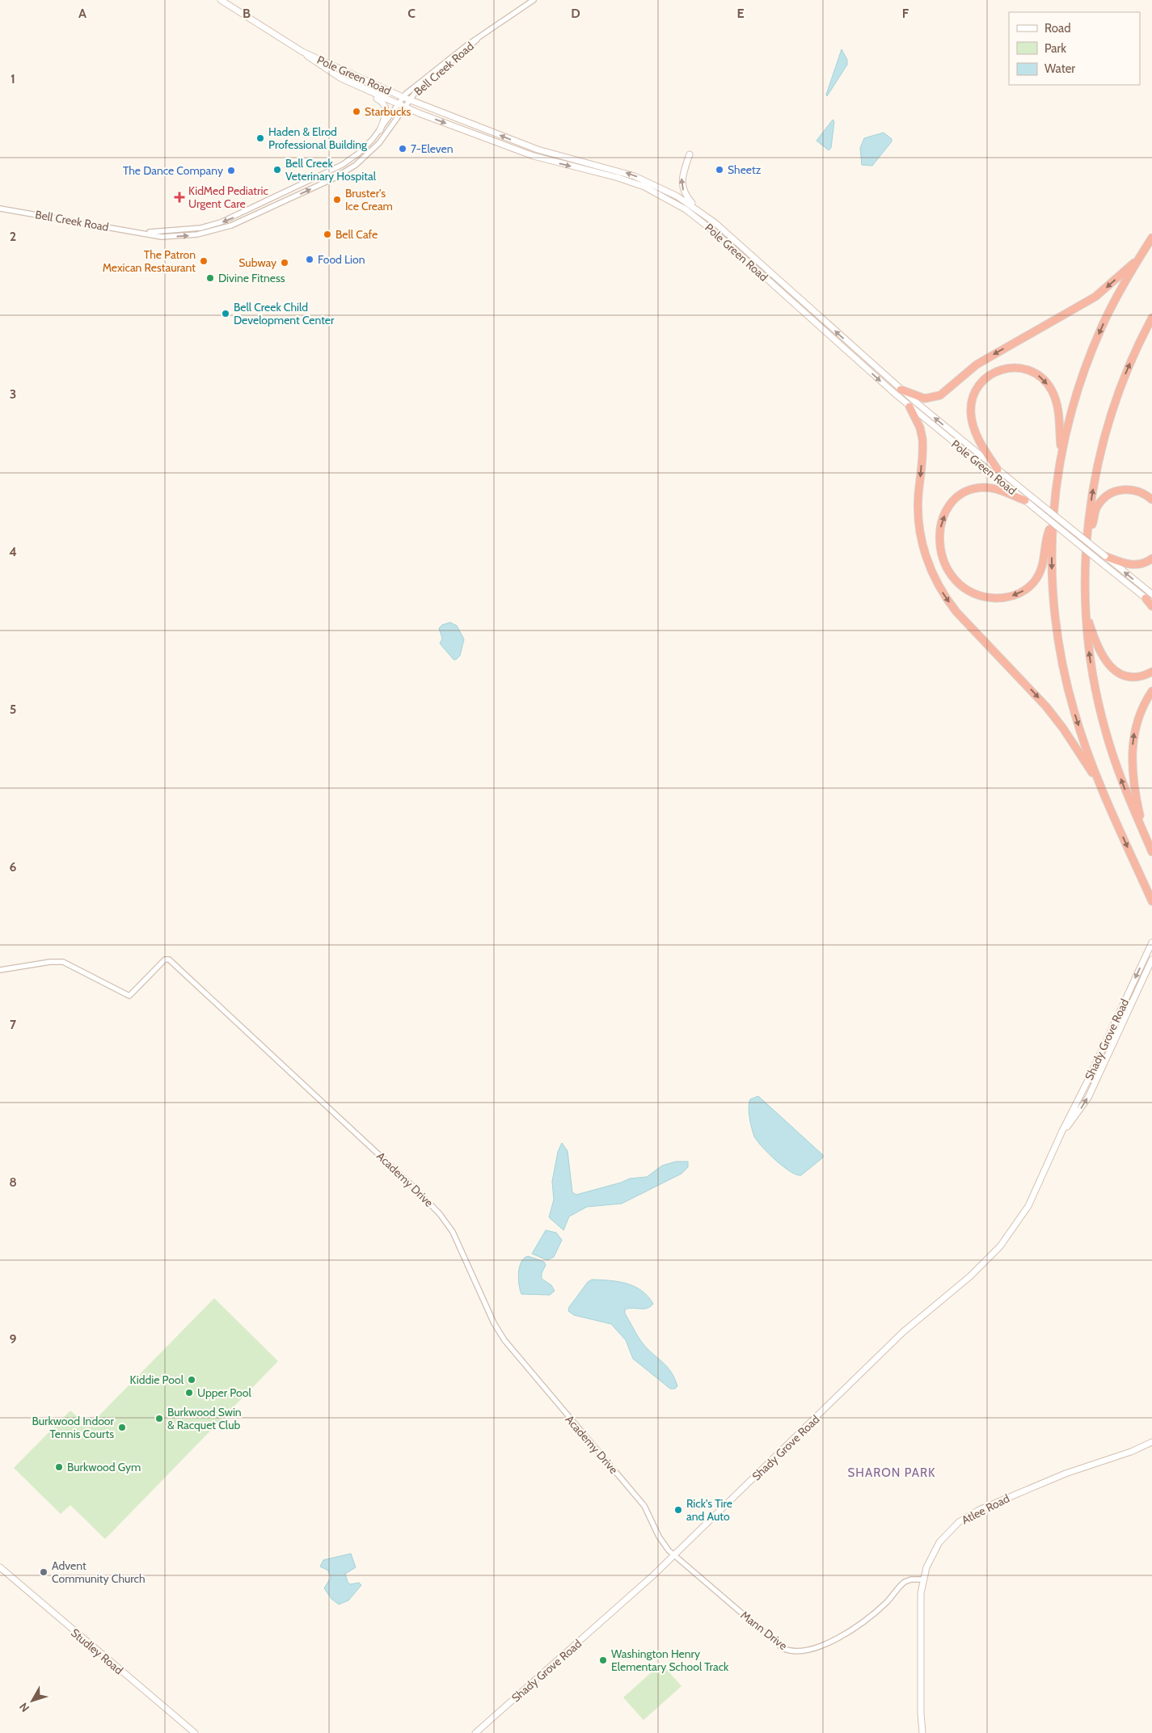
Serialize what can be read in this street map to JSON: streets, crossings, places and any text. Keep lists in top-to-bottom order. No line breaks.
{"streets":{"main road":["Pole Green Road","Shady Grove Road","Atlee Road","Studley Road"],"street":["Bell Creek Road","Academy Drive","Mann Drive"]},"crossings":[["Bell Creek Road","Pole Green Road"],["Shady Grove Road","Academy Drive"],["Shady Grove Road","Mann Drive"],["Academy Drive","Mann Drive"],["Atlee Road","Mann Drive"]],"districts":["SHARON PARK"],"places":{"other":["Starbucks","Haden & Elrod Professional Building","7-Eleven","Bell Creek Veterinary Hospital","Sheetz","The Dance Company","Bruster's Ice Cream","Bell Cafe","Food Lion","The Patron Mexican Restaurant","Subway","Divine Fitness","Bell Creek Child Development Center","Kiddie Pool","Upper Pool","Burkwood Swin & Racquet Club","Burkwood Indoor Tennis Courts","Burkwood Gym","Rick's Tire and Auto","Advent Community Church","Washington Henry Elementary School Track"],"health":["KidMed Pediatric Urgent Care"]},"legend":["Road","Park","Water"],"north":"bottom left","grid":{"columns":["A","B","C","D","E","F"],"rows":["1","2","3","4","5","6","7","8","9"]}}
